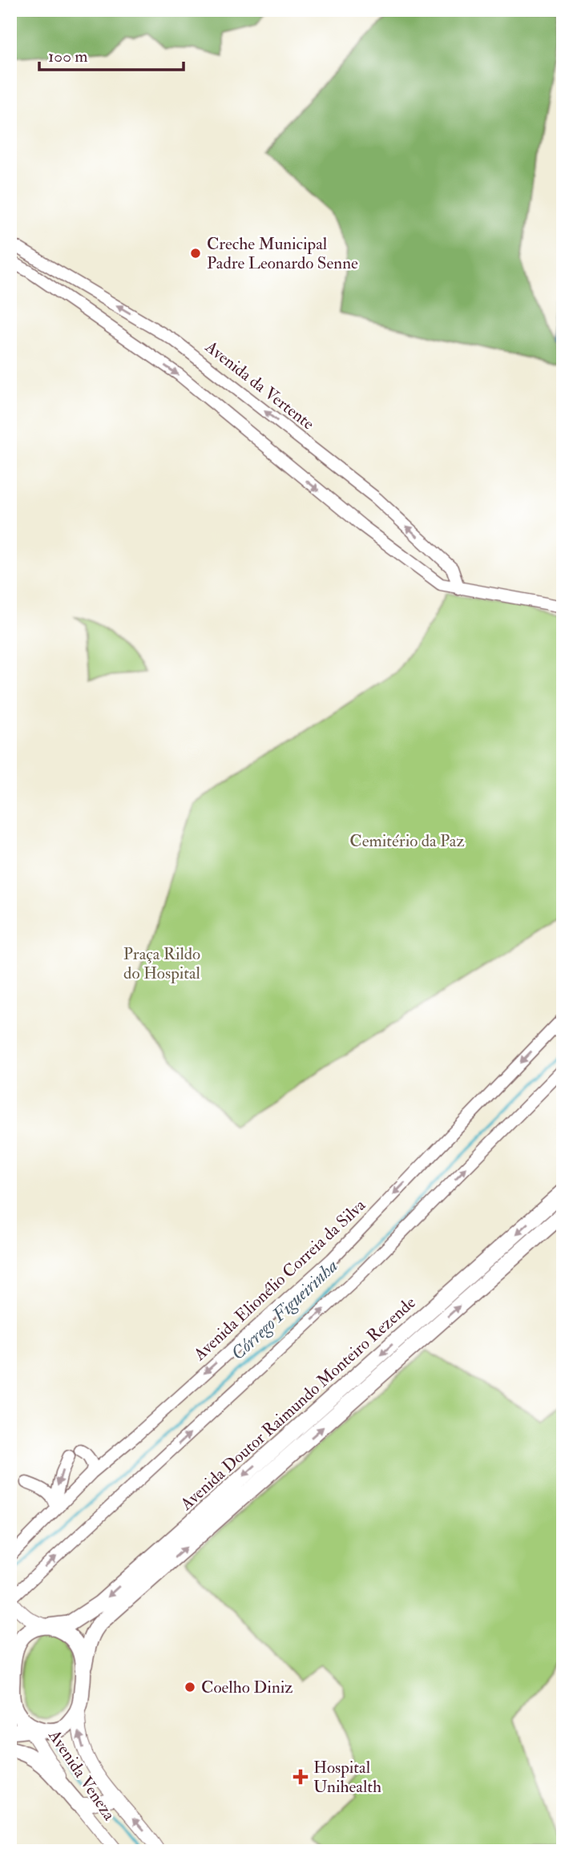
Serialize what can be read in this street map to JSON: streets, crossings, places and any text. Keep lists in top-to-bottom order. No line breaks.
{"streets":{"main road":["Avenida Doutor Raimundo Monteiro Rezende","Avenida Veneza"],"street":["Avenida da Vertente","Avenida Elionélio Correia da Silva"]},"crossings":[["Avenida Doutor Raimundo Monteiro Rezende","Avenida Veneza"]],"water":["Córrego Figueirinha"],"parks":["Cemitério da Paz","Praça Rildo do Hospital"],"places":{"other":["Creche Municipal Padre Leonardo Senne","Coelho Diniz"],"health":["Hospital Unihealth"]},"scale_bar":"100 m"}
